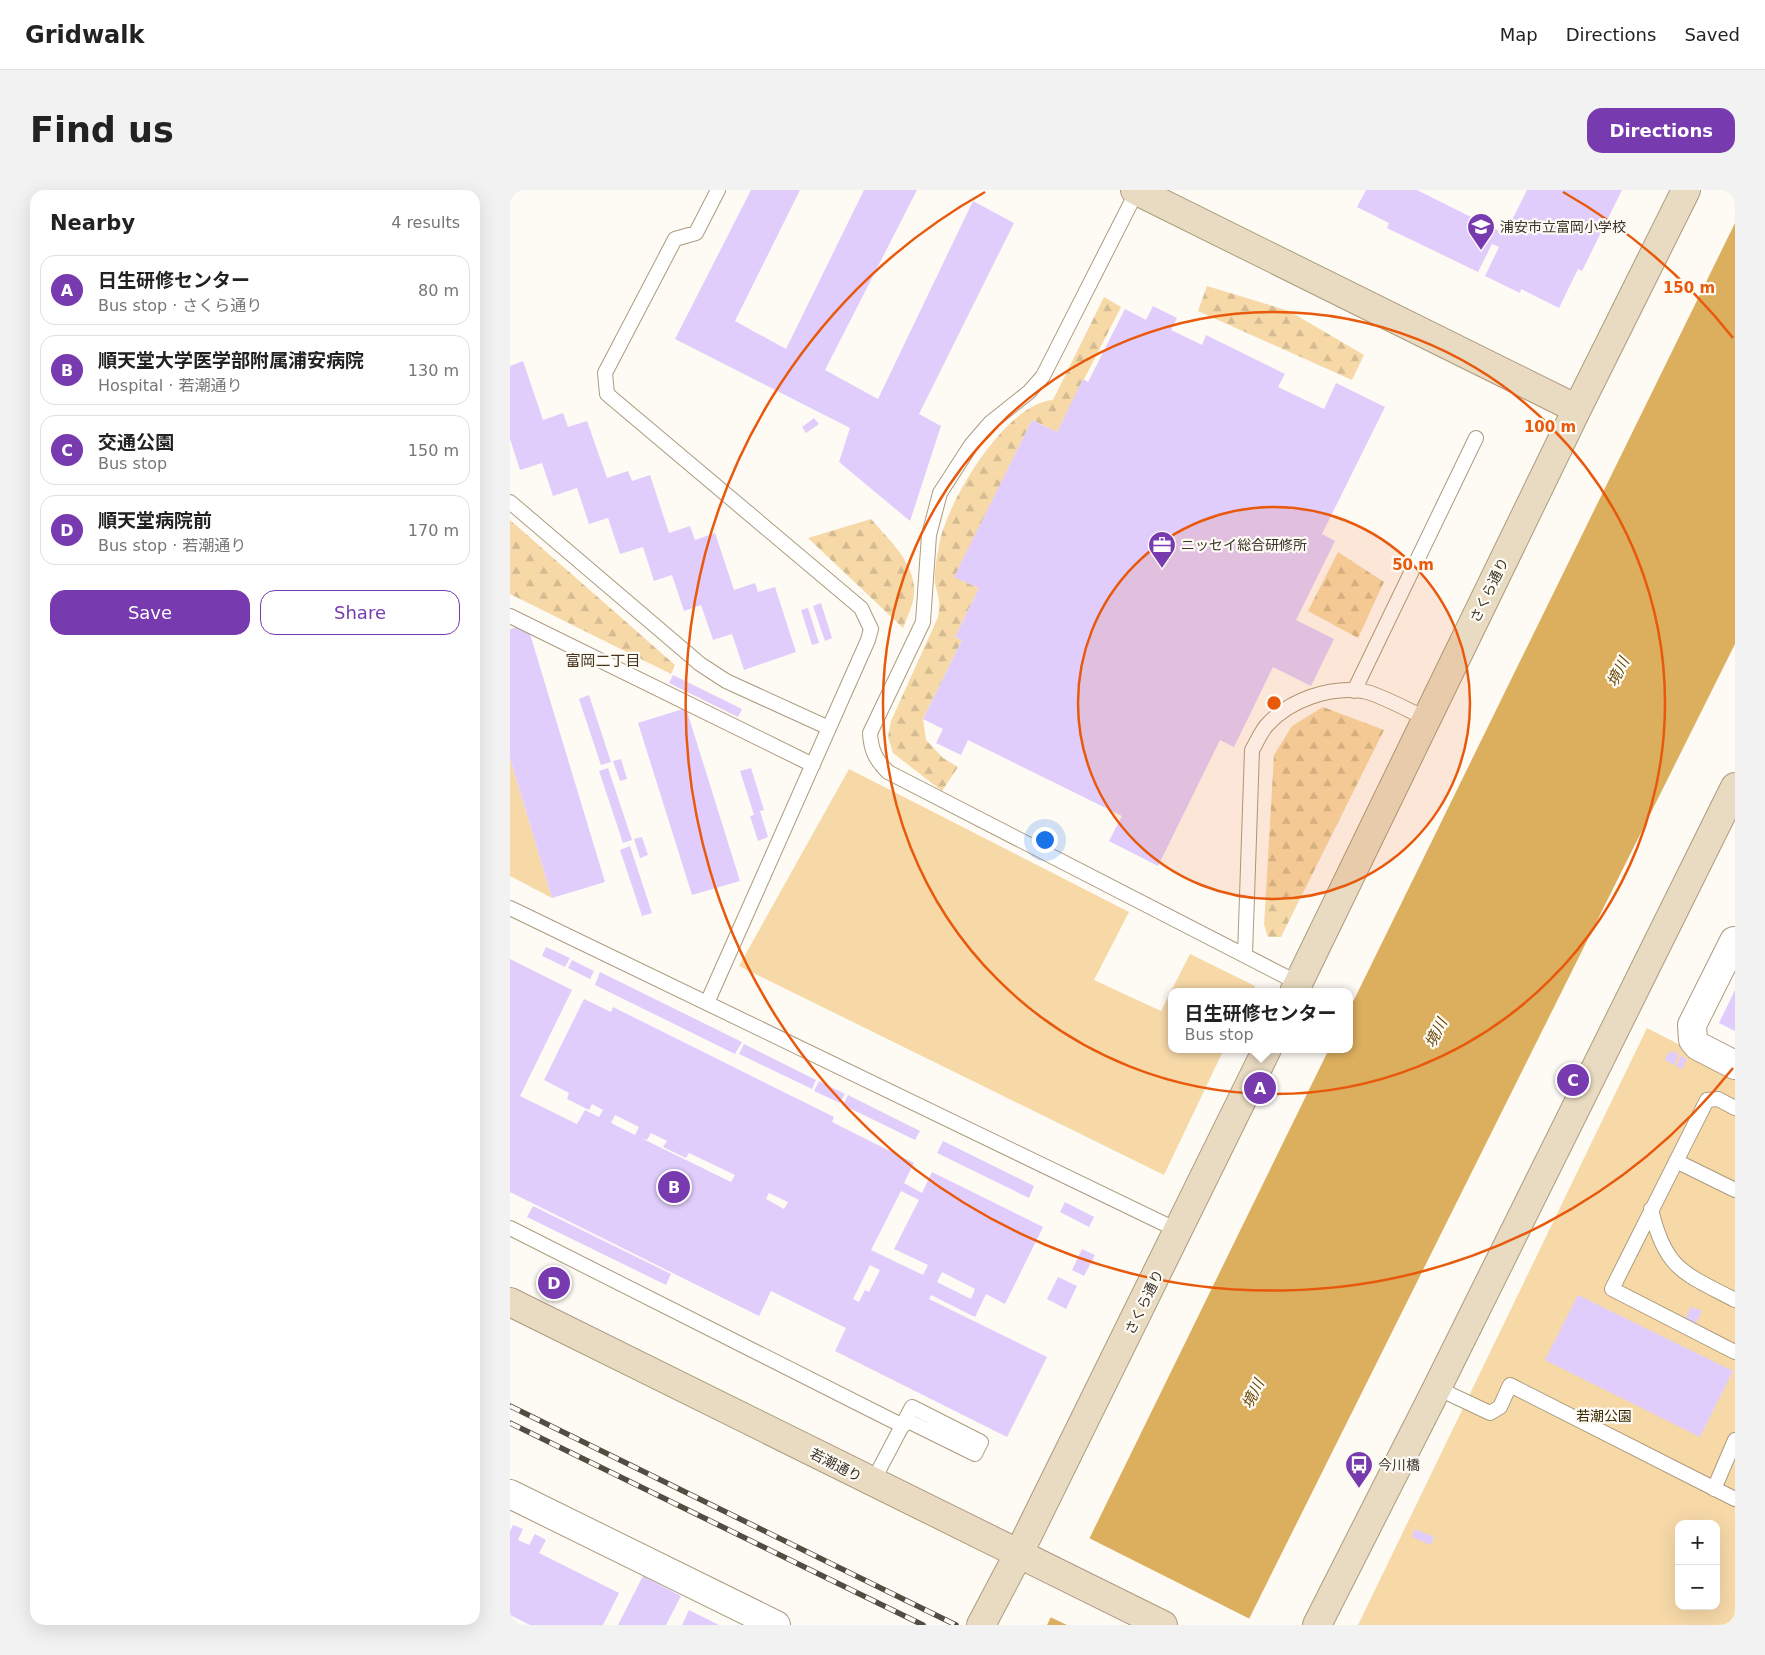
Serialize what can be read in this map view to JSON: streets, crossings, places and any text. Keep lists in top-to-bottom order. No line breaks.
{"streets":{"street":["さくら通り","若潮通り"]},"crossings":[["さくら通り","若潮通り"]],"districts":["富岡二丁目"],"water":["境川"],"parks":["若潮公園"],"places":{"school or university":["浦安市立富岡小学校"],"office":["ニッセイ総合研修所"],"bus stop":["今川橋"]},"page":{"header":"Gridwalk","nav":["Map","Directions","Saved"],"buttons":["Directions",["Save","Share"]],"title":"Find us","heading":["Nearby","4 results"],"list":[{"mark":"A","name":"日生研修センター","note":"Bus stop · さくら通り","value":"80 m"},{"mark":"B","name":"順天堂大学医学部附属浦安病院","note":"Hospital · 若潮通り","value":"130 m"},{"mark":"C","name":"交通公園","note":"Bus stop","value":"150 m"},{"mark":"D","name":"順天堂病院前","note":"Bus stop · 若潮通り","value":"170 m"}],"popup":["日生研修センター","Bus stop"],"pins":["C","A","B","D"],"map_buttons":["+","−"]},"rings":["150 m","100 m","50 m"]}
